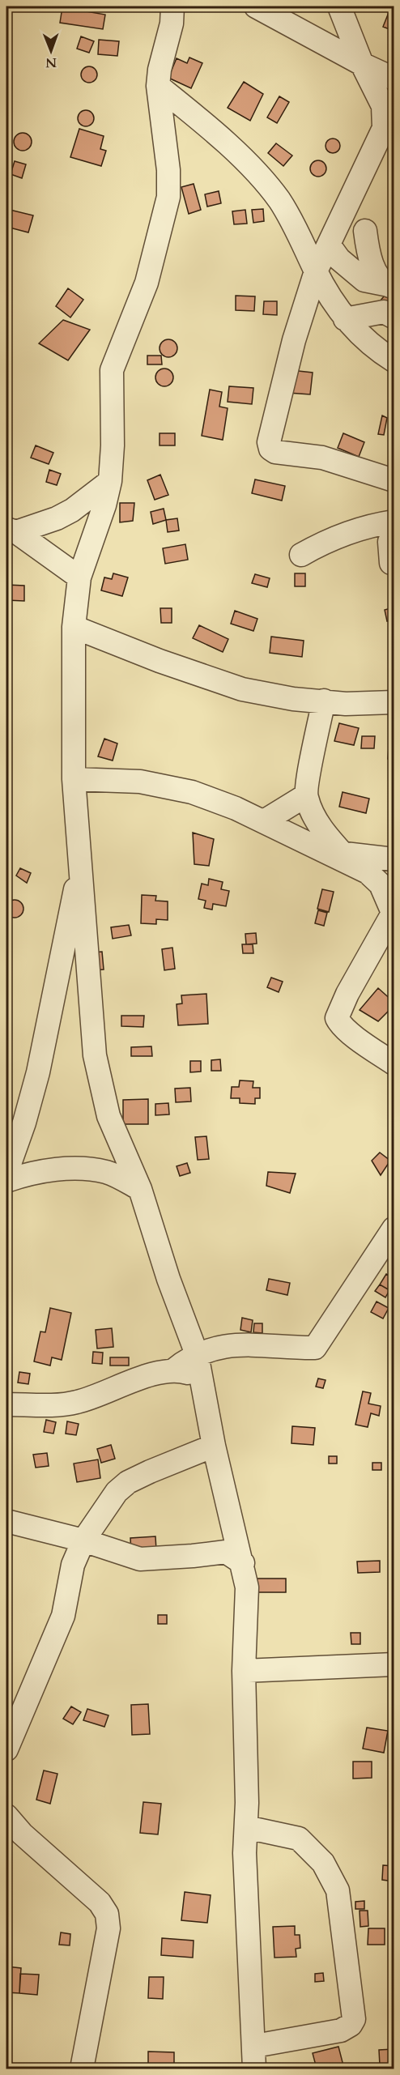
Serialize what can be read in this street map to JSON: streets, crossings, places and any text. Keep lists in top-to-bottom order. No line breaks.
{"north":"bottom"}
